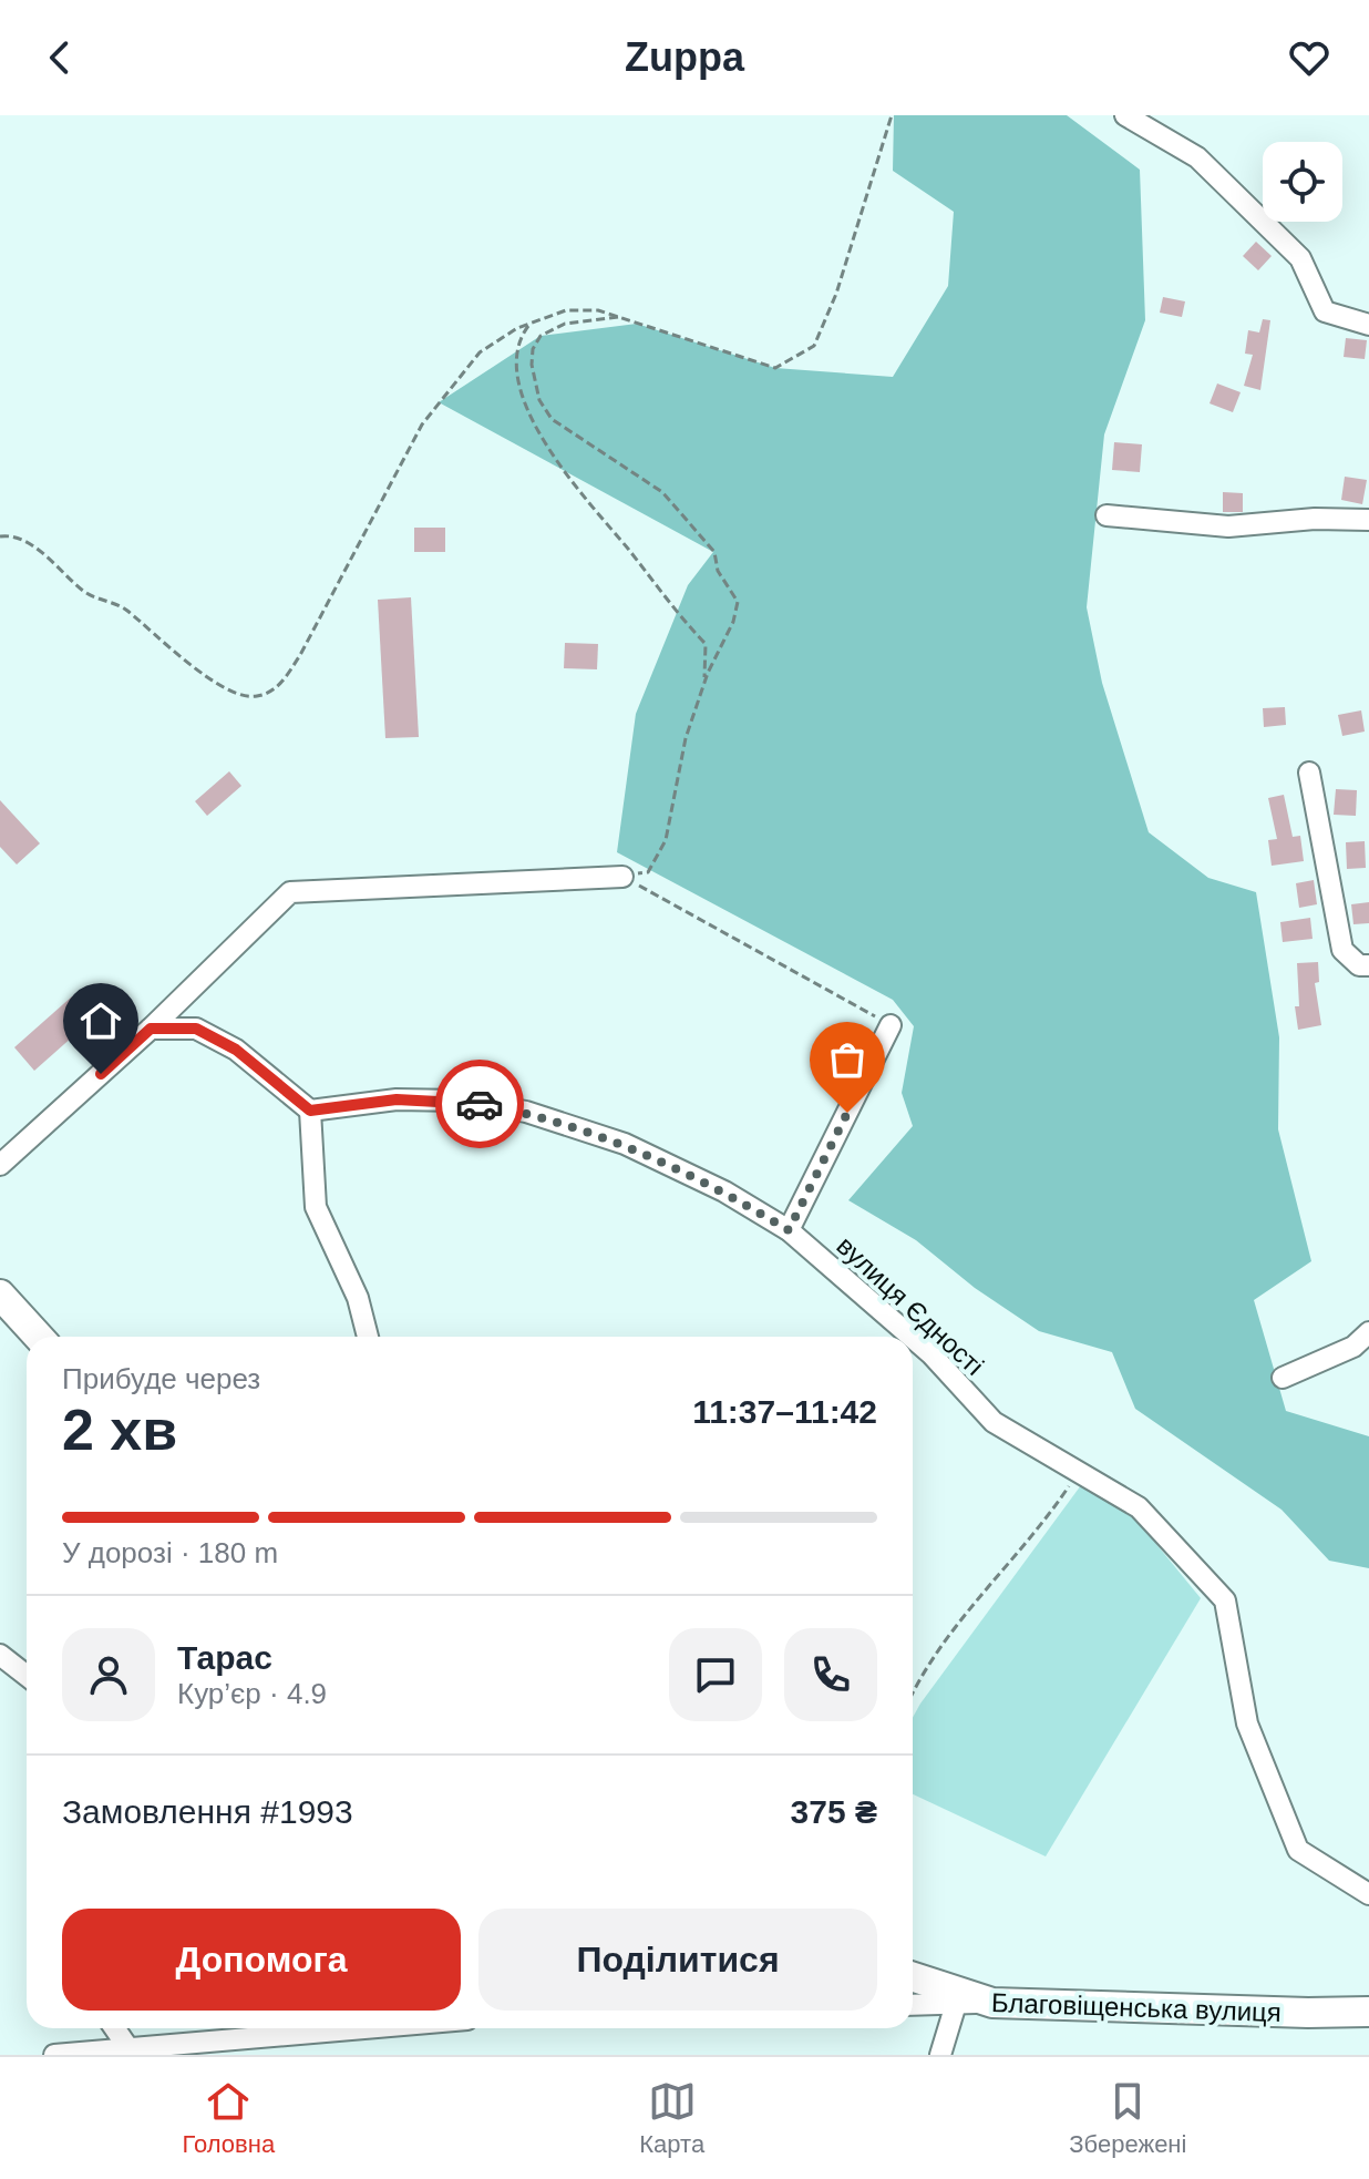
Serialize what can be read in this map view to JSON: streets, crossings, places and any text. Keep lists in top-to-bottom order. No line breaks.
{"streets":{"street":["вулиця Єдності","Благовіщенська вулиця"]},"page":{"header":"Zuppa","heading":["2 хв","Прибуде через","11:37–11:42"],"panel":["Тарас","Кур’єр · 4.9","Замовлення #1993","375 ₴"],"bar":"У дорозі · 180 m","buttons":["Допомога","Поділитися"],"tabs":["Головна","Карта","Збережені"]}}
